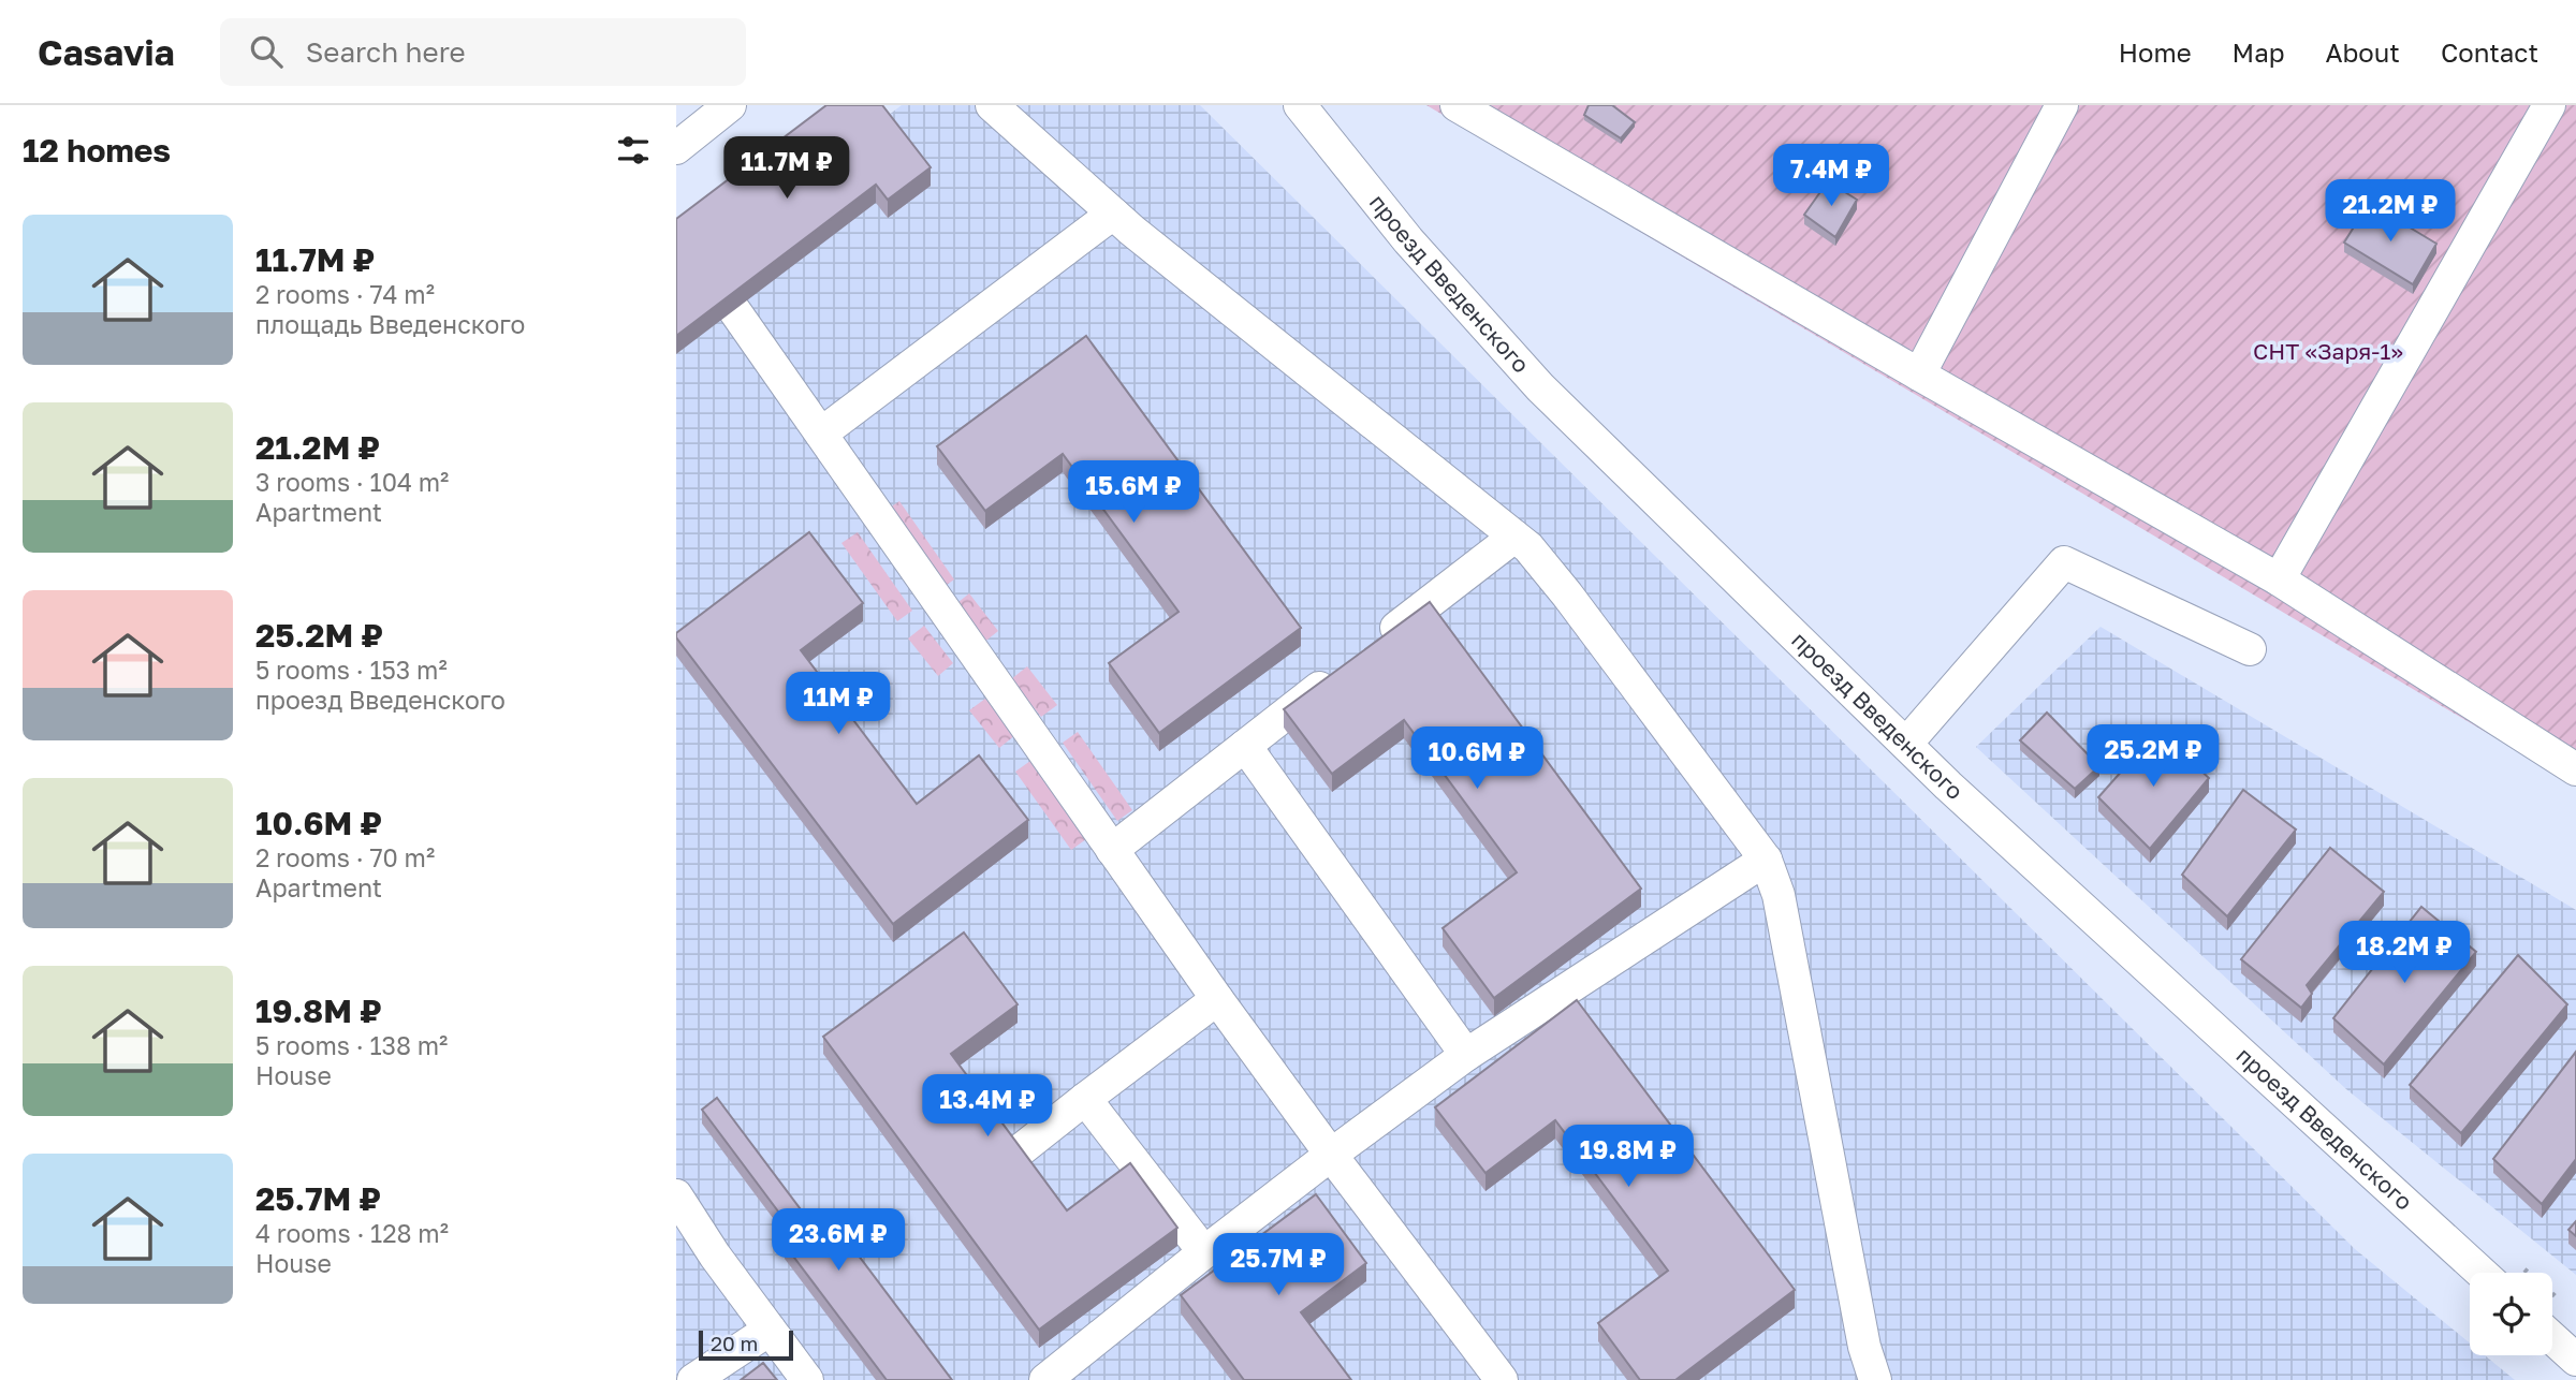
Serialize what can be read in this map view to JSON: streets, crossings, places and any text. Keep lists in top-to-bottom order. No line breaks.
{"streets":{"street":["проезд Введенского"]},"parks":["СНТ «Заря-1»"],"scale_bar":"20 m","page":{"header":"Casavia","search":"Search here","nav":["Home","Map","About","Contact"],"heading":"12 homes","price":["11.7M ₽","7.4M ₽","21.2M ₽","15.6M ₽","11M ₽","25.2M ₽","10.6M ₽","18.2M ₽","13.4M ₽","19.8M ₽","23.6M ₽","25.7M ₽"],"list":[{"name":"11.7M ₽","note":"2 rooms · 74 m² · площадь Введенского"},{"name":"21.2M ₽","note":"3 rooms · 104 m² · Apartment"},{"name":"25.2M ₽","note":"5 rooms · 153 m² · проезд Введенского"},{"name":"10.6M ₽","note":"2 rooms · 70 m² · Apartment"},{"name":"19.8M ₽","note":"5 rooms · 138 m² · House"},{"name":"25.7M ₽","note":"4 rooms · 128 m² · House"}],"scale":"20 m"}}
